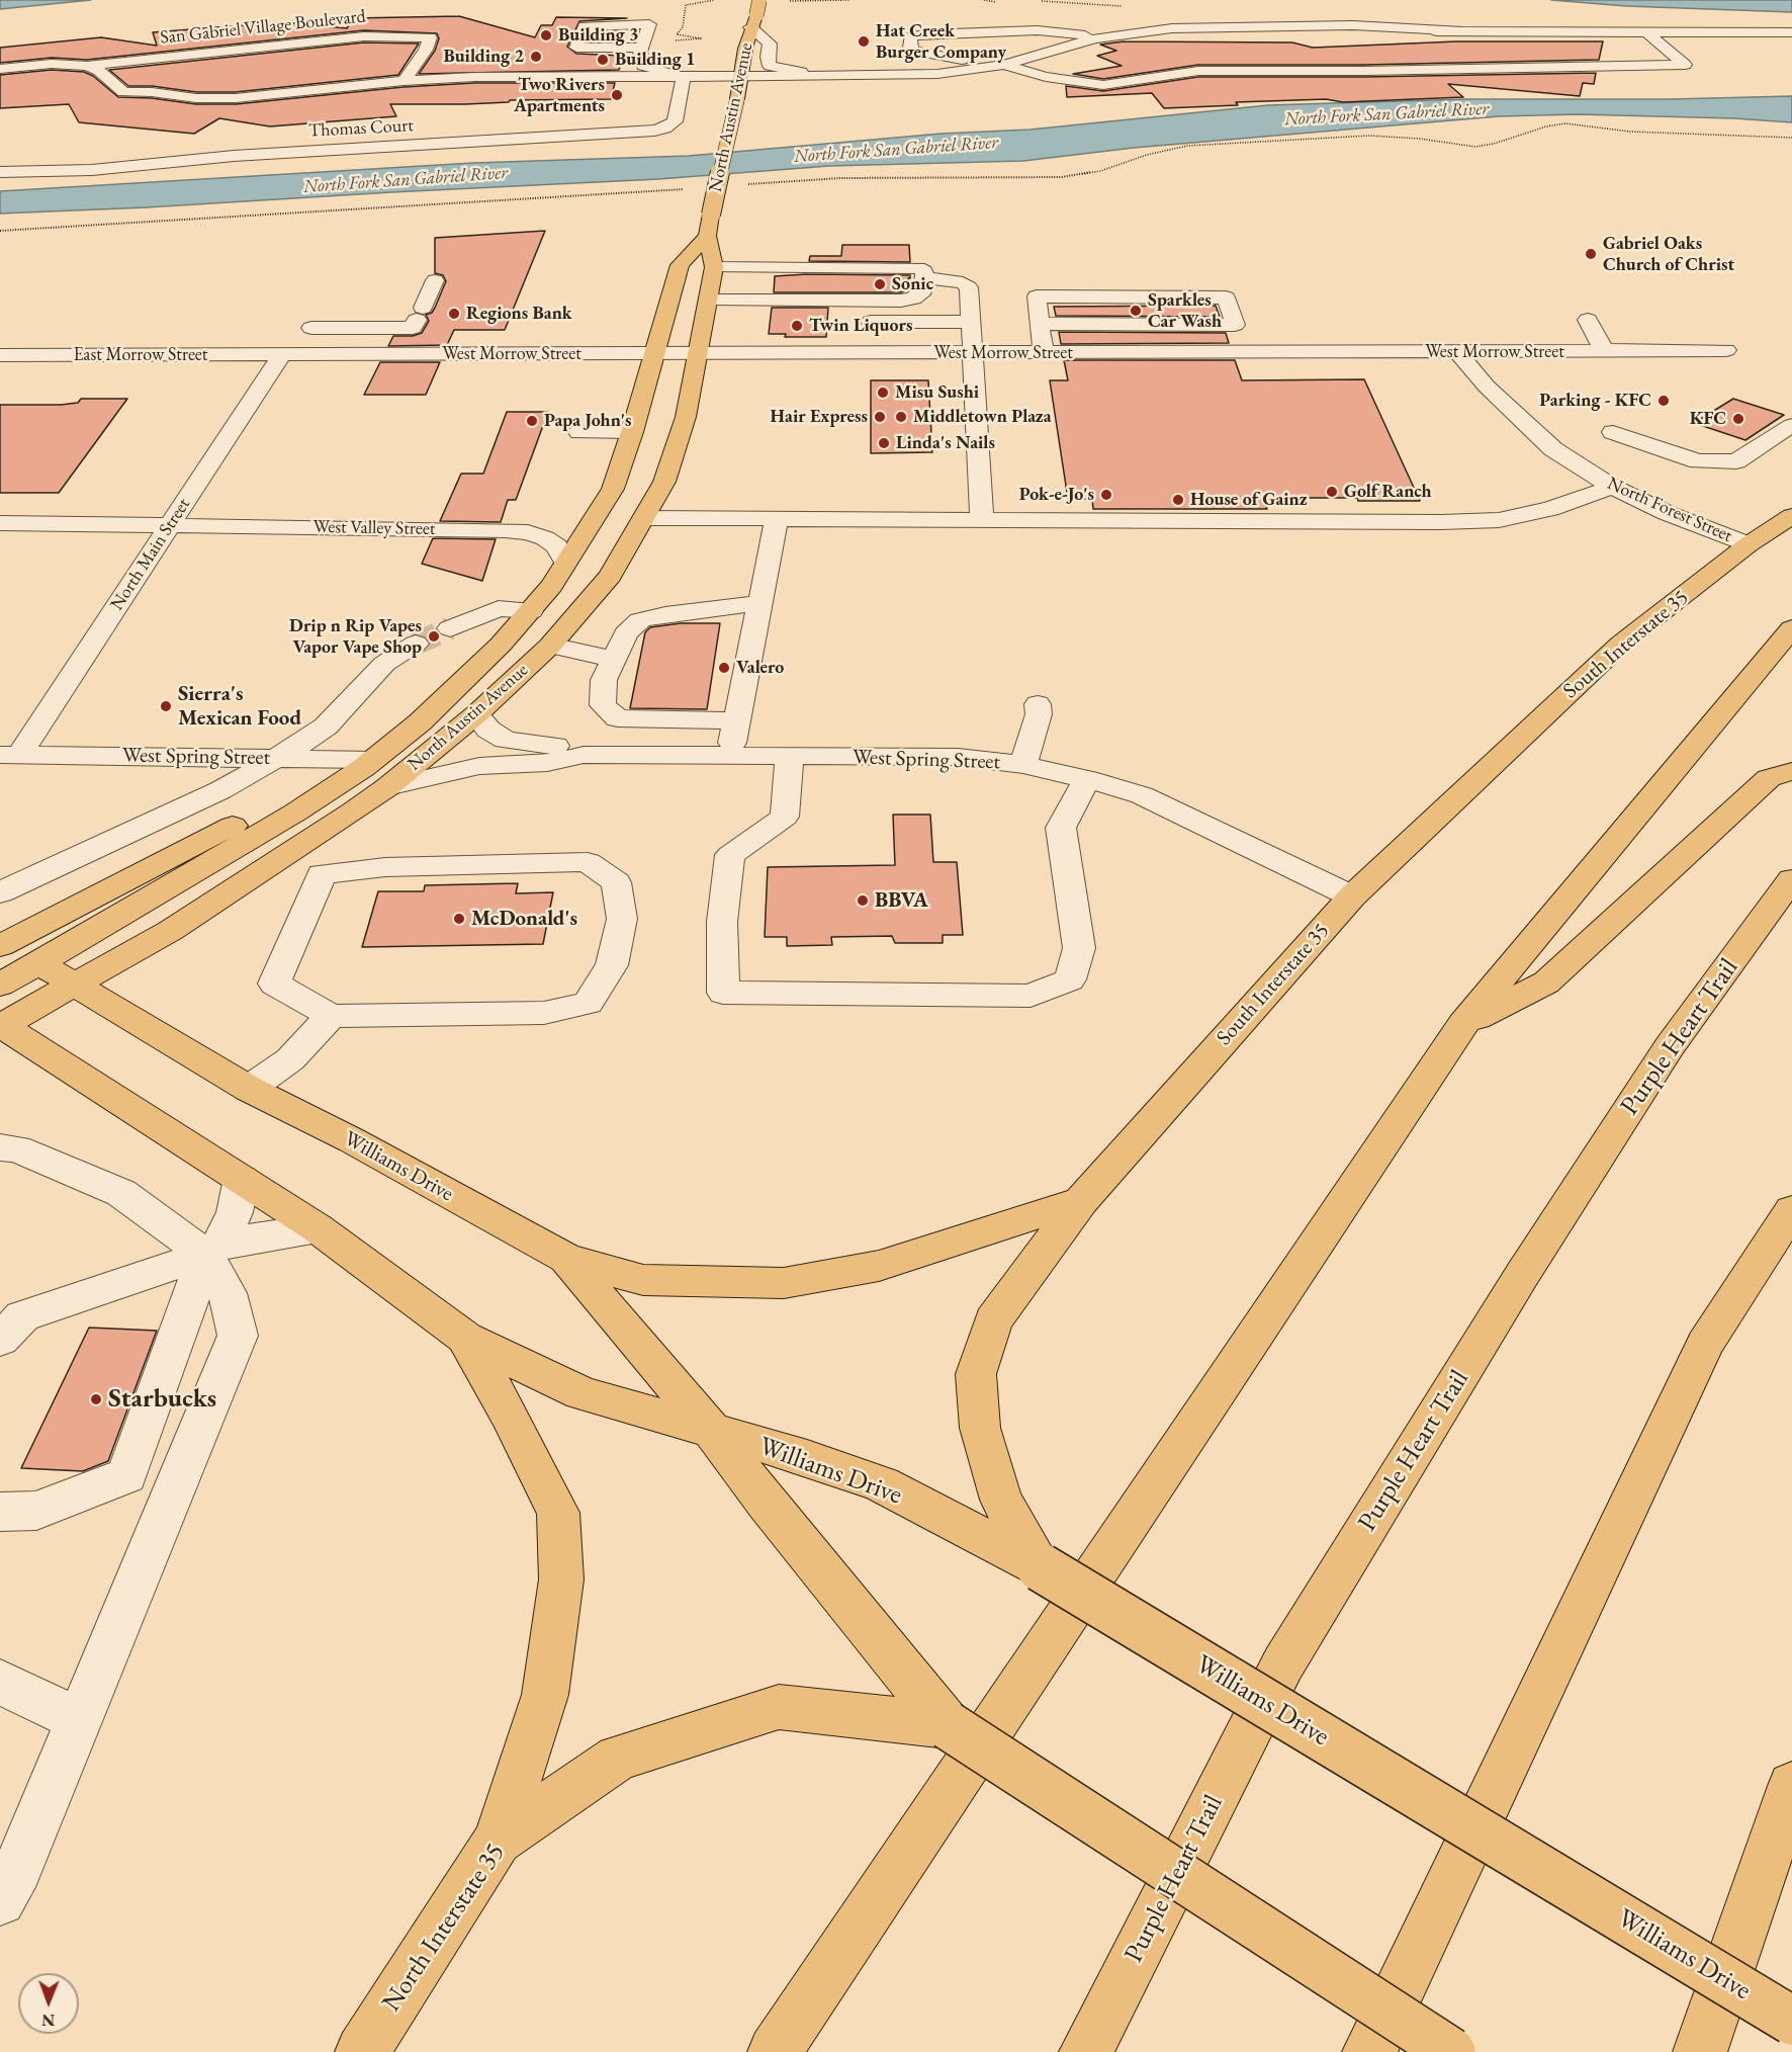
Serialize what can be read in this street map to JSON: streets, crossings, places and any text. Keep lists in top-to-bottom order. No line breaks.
{"streets":{"main road":["North Austin Avenue","South Interstate 35","Purple Heart Trail","Williams Drive","North Interstate 35"],"street":["San Gabriel Village Boulevard","Thomas Court","West Morrow Street","East Morrow Street","North Forest Street","West Valley Street","North Main Street","West Spring Street"]},"crossings":[["San Gabriel Village Boulevard","North Austin Avenue"],["San Gabriel Village Boulevard","Thomas Court"],["North Austin Avenue","West Morrow Street"],["North Austin Avenue","West Valley Street"],["North Austin Avenue","West Spring Street"],["North Austin Avenue","Williams Drive"],["West Morrow Street","East Morrow Street"],["West Morrow Street","North Forest Street"],["West Morrow Street","North Main Street"],["East Morrow Street","North Main Street"],["North Forest Street","South Interstate 35"],["West Valley Street","North Main Street"],["North Main Street","West Spring Street"],["South Interstate 35","West Spring Street"],["South Interstate 35","Williams Drive"],["Williams Drive","North Interstate 35"]],"water":["North Fork San Gabriel River"],"places":["Building 3","Hat Creek Burger Company","Building 2","Building 1","Two Rivers Apartments","Gabriel Oaks Church of Christ","Sonic","Sparkles Car Wash","Regions Bank","Twin Liquors","Misu Sushi","Parking - KFC","Hair Express","Middletown Plaza","KFC","Papa John's","Linda's Nails","Golf Ranch","Pok-e-Jo's","House of Gainz","Drip n Rip Vapes Vapor Vape Shop","Valero","Sierra's Mexican Food","BBVA","McDonald's","Starbucks"],"north":"bottom"}
